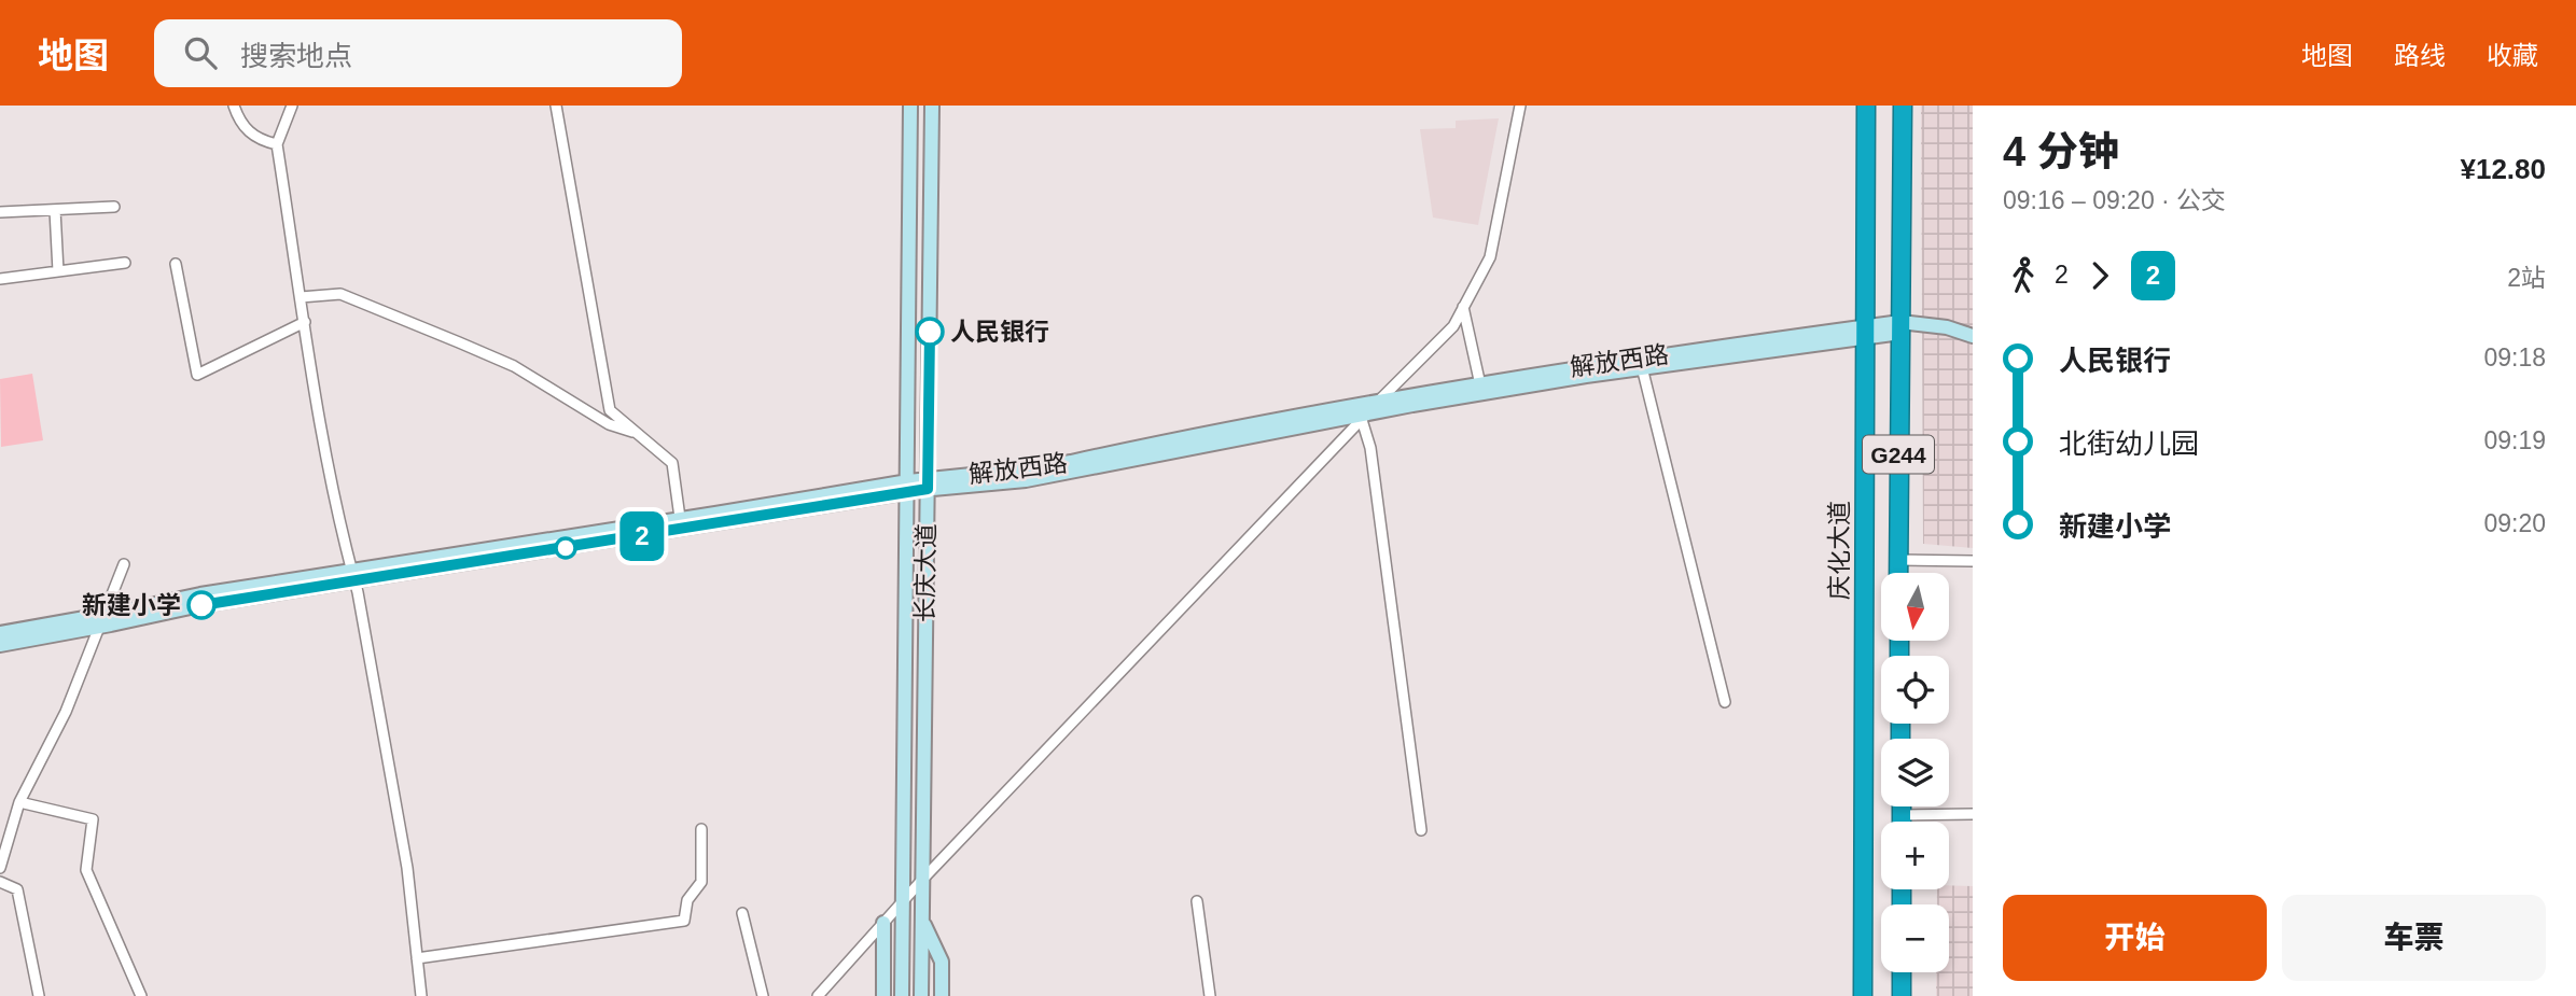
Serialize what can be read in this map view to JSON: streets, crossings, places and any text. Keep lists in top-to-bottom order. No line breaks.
{"streets":{"highway":["G244","庆化大道"],"street":["解放西路","长庆大道"]},"crossings":[["解放西路","G244"],["解放西路","庆化大道"],["解放西路","长庆大道"]],"places":["人民银行","新建小学"],"lines":["bus line 2"],"north":"bottom","page":{"header":"地图","search":"搜索地点","nav":["地图","路线","收藏"],"on_map":"2","heading":["4 分钟","09:16 – 09:20 · 公交","¥12.80"],"legs":["2","2","2站"],"list":[{"name":"人民银行","value":"09:18"},{"name":"北街幼儿园","value":"09:19"},{"name":"新建小学","value":"09:20"}],"map_buttons":["+","−"],"buttons":["开始","车票"]}}
